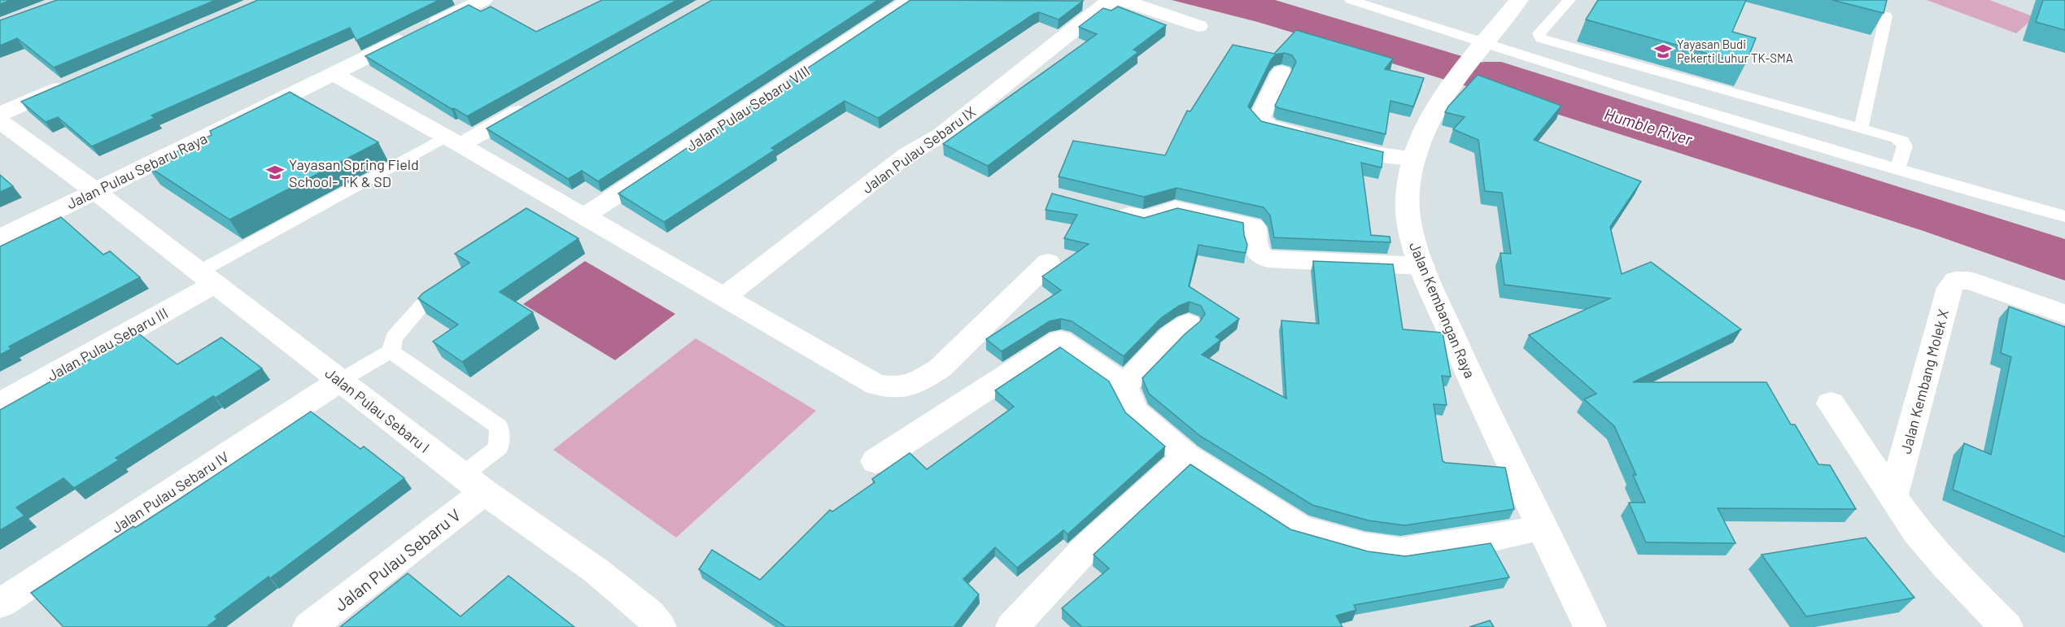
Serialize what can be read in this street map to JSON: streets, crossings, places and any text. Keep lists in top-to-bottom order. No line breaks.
{"streets":{"street":["Jalan Pulau Sebaru VIII","Jalan Pulau Sebaru IX","Jalan Pulau Sebaru Raya","Jalan Kembangan Raya","Jalan Pulau Sebaru III","Jalan Kembang Molek X","Jalan Pulau Sebaru I","Jalan Pulau Sebaru IV","Jalan Pulau Sebaru V"]},"crossings":[["Jalan Pulau Sebaru Raya","Jalan Pulau Sebaru I"],["Jalan Pulau Sebaru III","Jalan Pulau Sebaru I"],["Jalan Pulau Sebaru I","Jalan Pulau Sebaru IV"],["Jalan Pulau Sebaru I","Jalan Pulau Sebaru V"]],"water":["Humble River"],"places":{"school or university":["Yayasan Budi Pekerti Luhur TK-SMA","Yayasan Spring Field School- TK & SD"]}}
